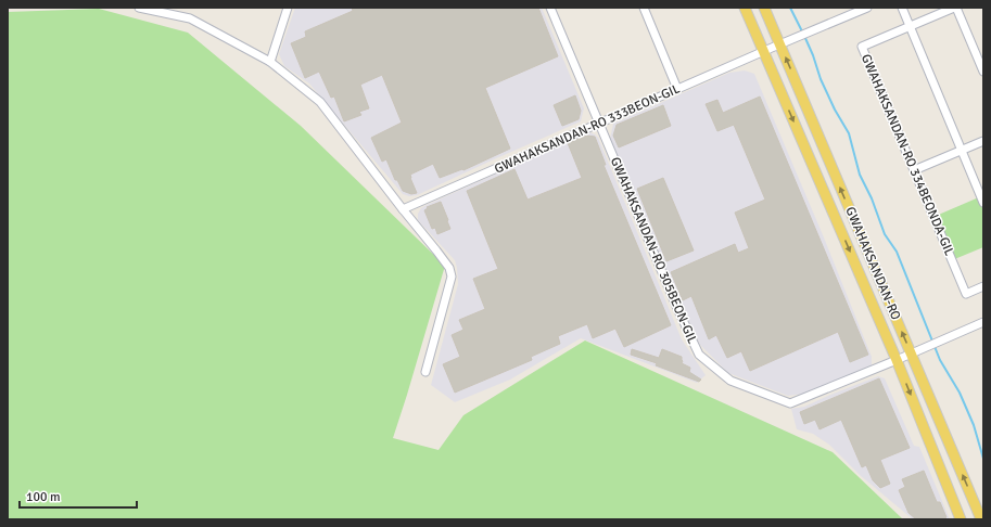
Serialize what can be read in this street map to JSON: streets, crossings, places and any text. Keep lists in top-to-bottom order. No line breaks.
{"streets":{"main road":["GWAHAKSANDAN-RO"],"street":["GWAHAKSANDAN-RO 333BEON-GIL","GWAHAKSANDAN-RO 334BEONDA-GIL","GWAHAKSANDAN-RO 305BEON-GIL"]},"crossings":[["GWAHAKSANDAN-RO 333BEON-GIL","GWAHAKSANDAN-RO 305BEON-GIL"],["GWAHAKSANDAN-RO 333BEON-GIL","GWAHAKSANDAN-RO"],["GWAHAKSANDAN-RO 305BEON-GIL","GWAHAKSANDAN-RO"]],"scale_bar":"100 m"}
